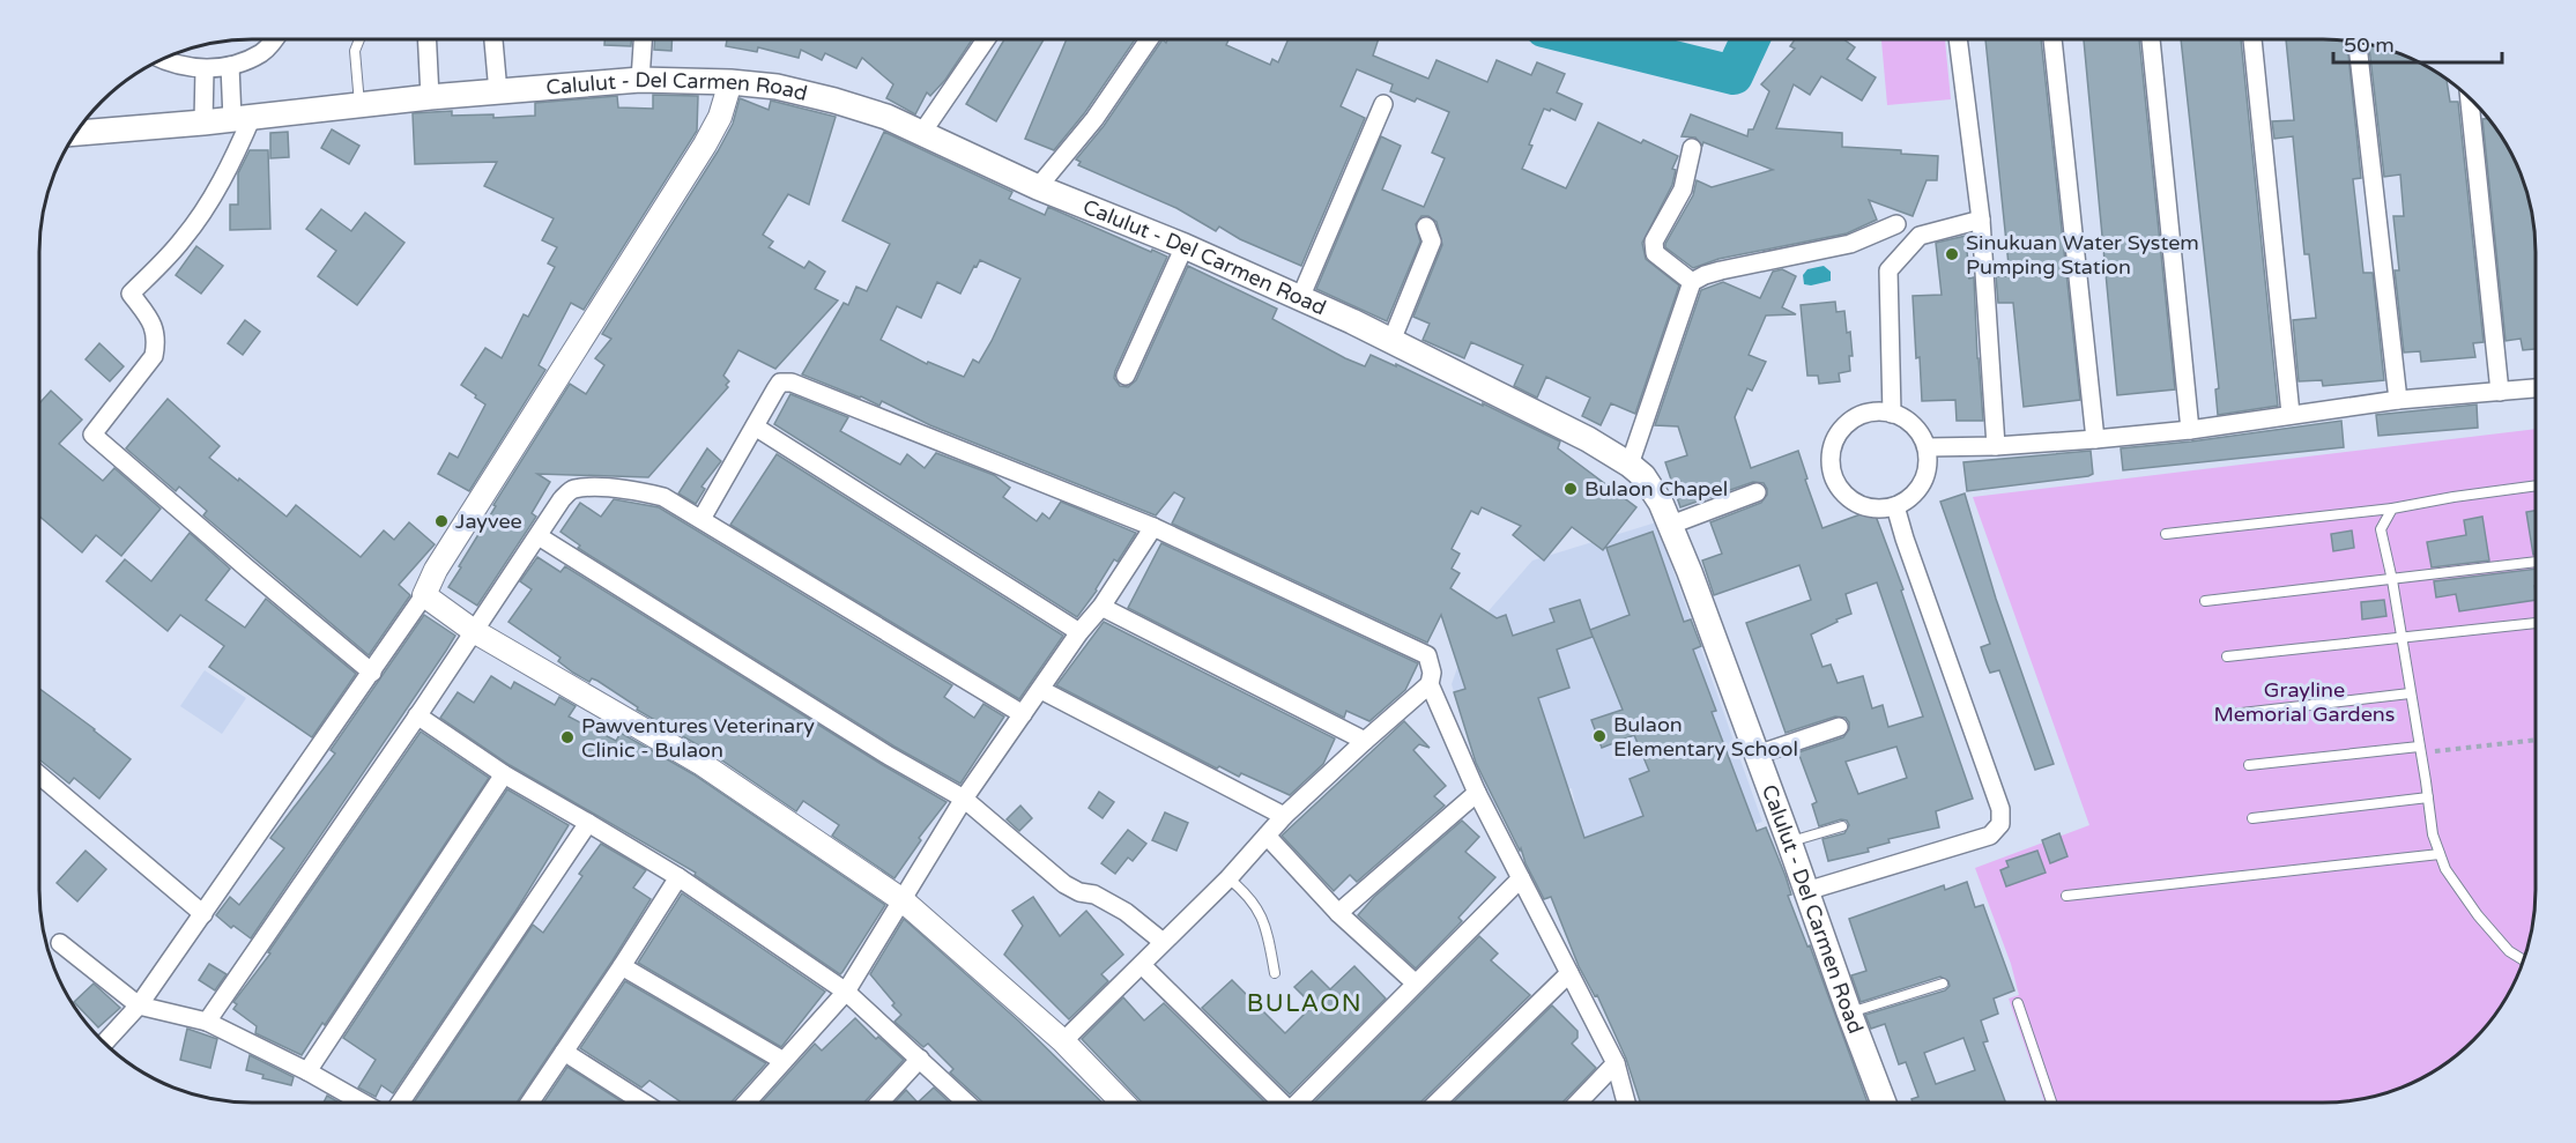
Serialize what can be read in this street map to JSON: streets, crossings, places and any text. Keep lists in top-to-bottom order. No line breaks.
{"streets":{"main road":["Calulut - Del Carmen Road"]},"districts":["BULAON"],"parks":["Grayline Memorial Gardens"],"places":["Sinukuan Water System Pumping Station","Bulaon Chapel","Jayvee","Bulaon Elementary School","Pawventures Veterinary Clinic - Bulaon"],"scale_bar":"50 m"}
